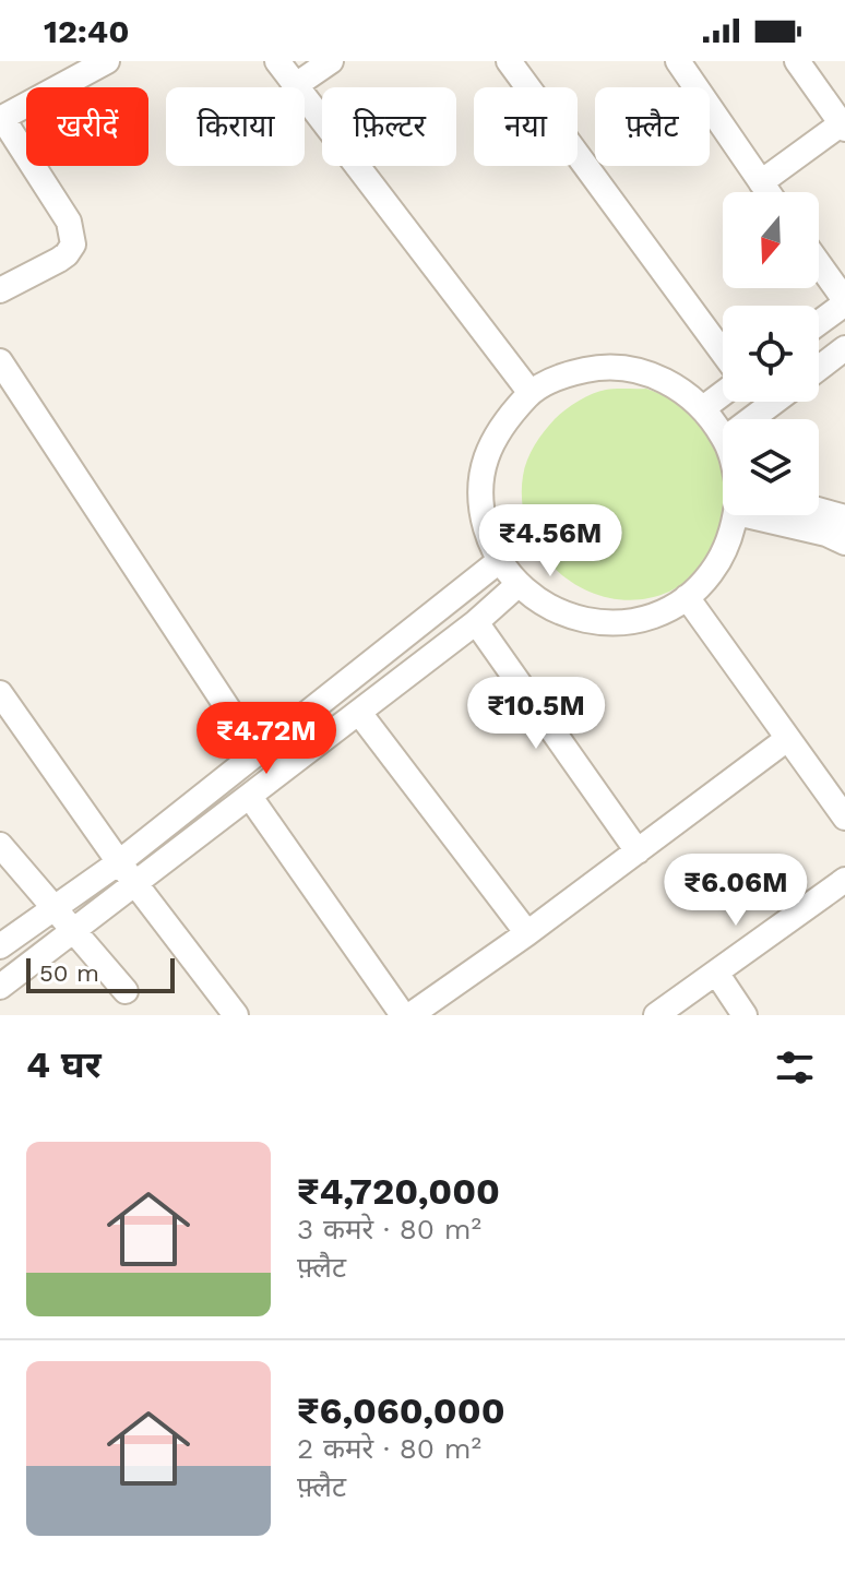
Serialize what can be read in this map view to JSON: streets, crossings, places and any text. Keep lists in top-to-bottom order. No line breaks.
{"scale_bar":"50 m","north":"bottom","page":{"status":"12:40","chip":["खरीदें","किराया","फ़िल्टर","नया","फ़्लैट"],"price":["₹4.56M","₹10.5M","₹4.72M","₹6.06M"],"scale":"50 m","heading":"4 घर","list":[{"name":"₹4,720,000","note":"3 कमरे · 80 m² · फ़्लैट"},{"name":"₹6,060,000","note":"2 कमरे · 80 m² · फ़्लैट"}]}}
